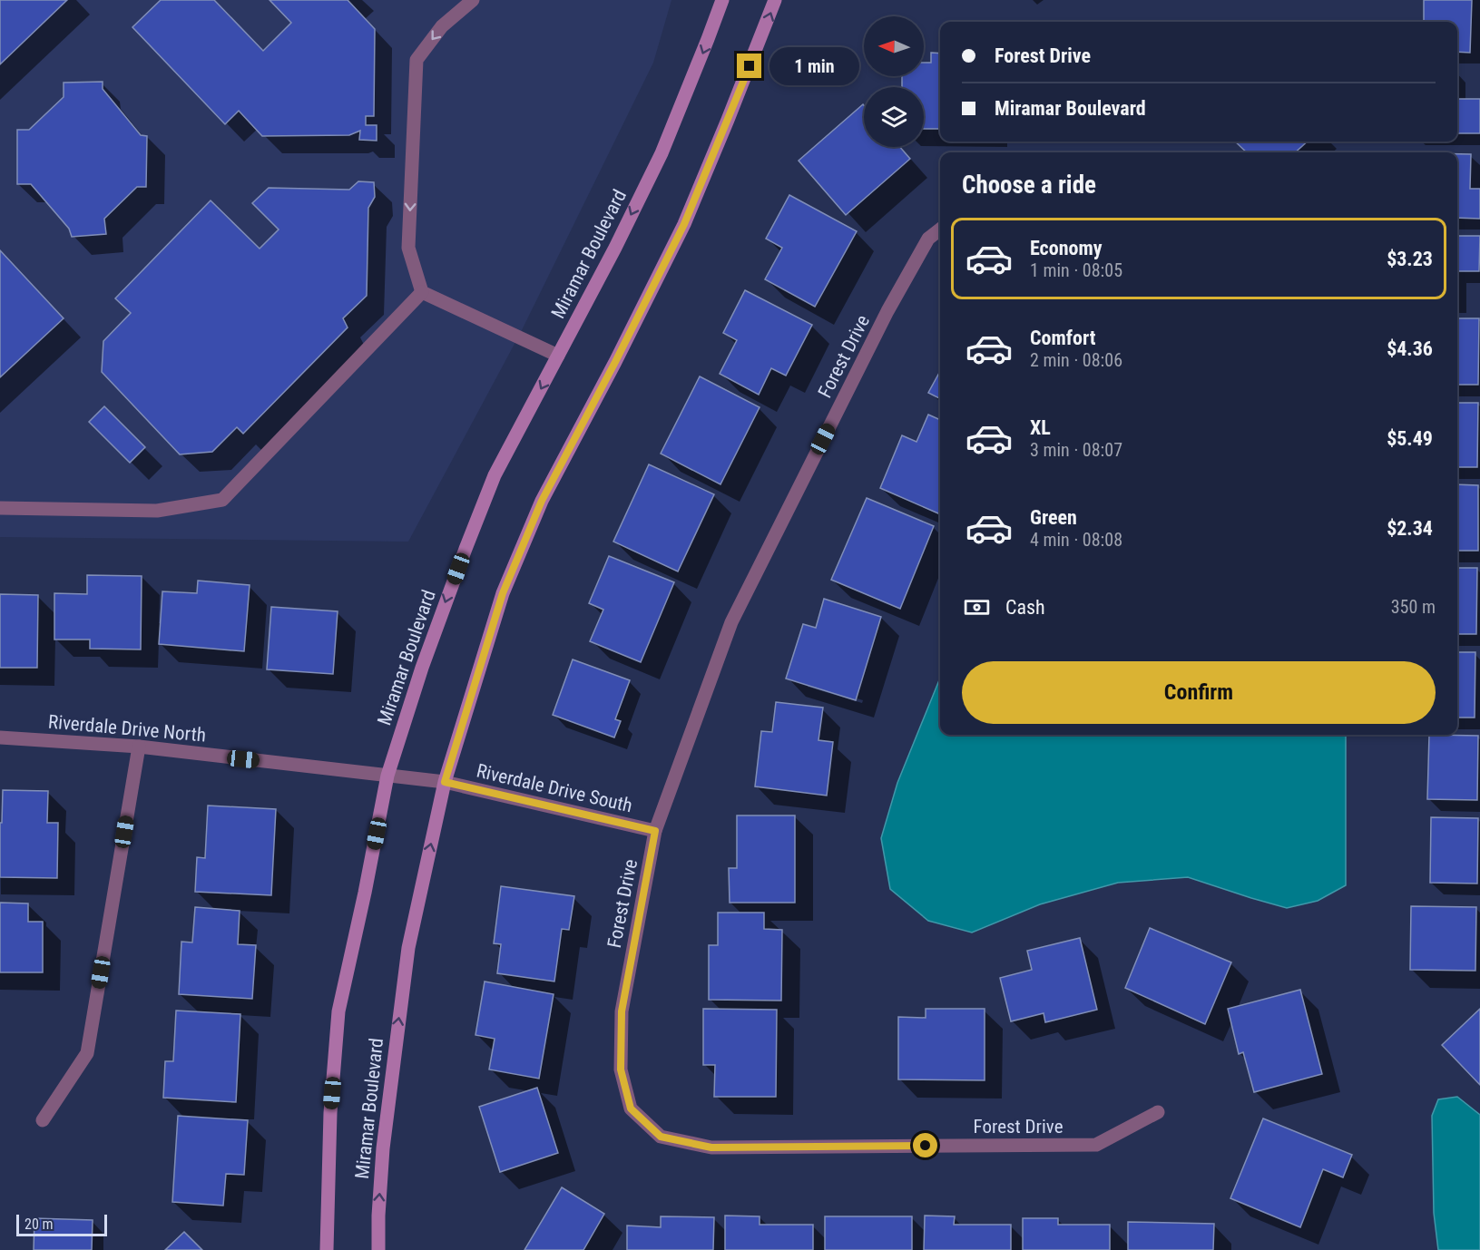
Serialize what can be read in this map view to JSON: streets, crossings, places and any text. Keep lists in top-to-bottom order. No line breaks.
{"streets":{"street":["Miramar Boulevard","Forest Drive","Riverdale Drive North","Riverdale Drive South"]},"crossings":[["Miramar Boulevard","Riverdale Drive North"],["Miramar Boulevard","Riverdale Drive South"],["Forest Drive","Riverdale Drive South"],["Riverdale Drive North","Riverdale Drive South"]],"scale_bar":"20 m","north":"left","page":{"banner":["Forest Drive","Miramar Boulevard"],"bubble":"1 min","heading":"Choose a ride","list":[{"name":"Economy","note":"1 min · 08:05","value":"$3.23"},{"name":"Comfort","note":"2 min · 08:06","value":"$4.36"},{"name":"XL","note":"3 min · 08:07","value":"$5.49"},{"name":"Green","note":"4 min · 08:08","value":"$2.34"}],"pay":["Cash","350 m"],"buttons":"Confirm","scale":"20 m"}}
